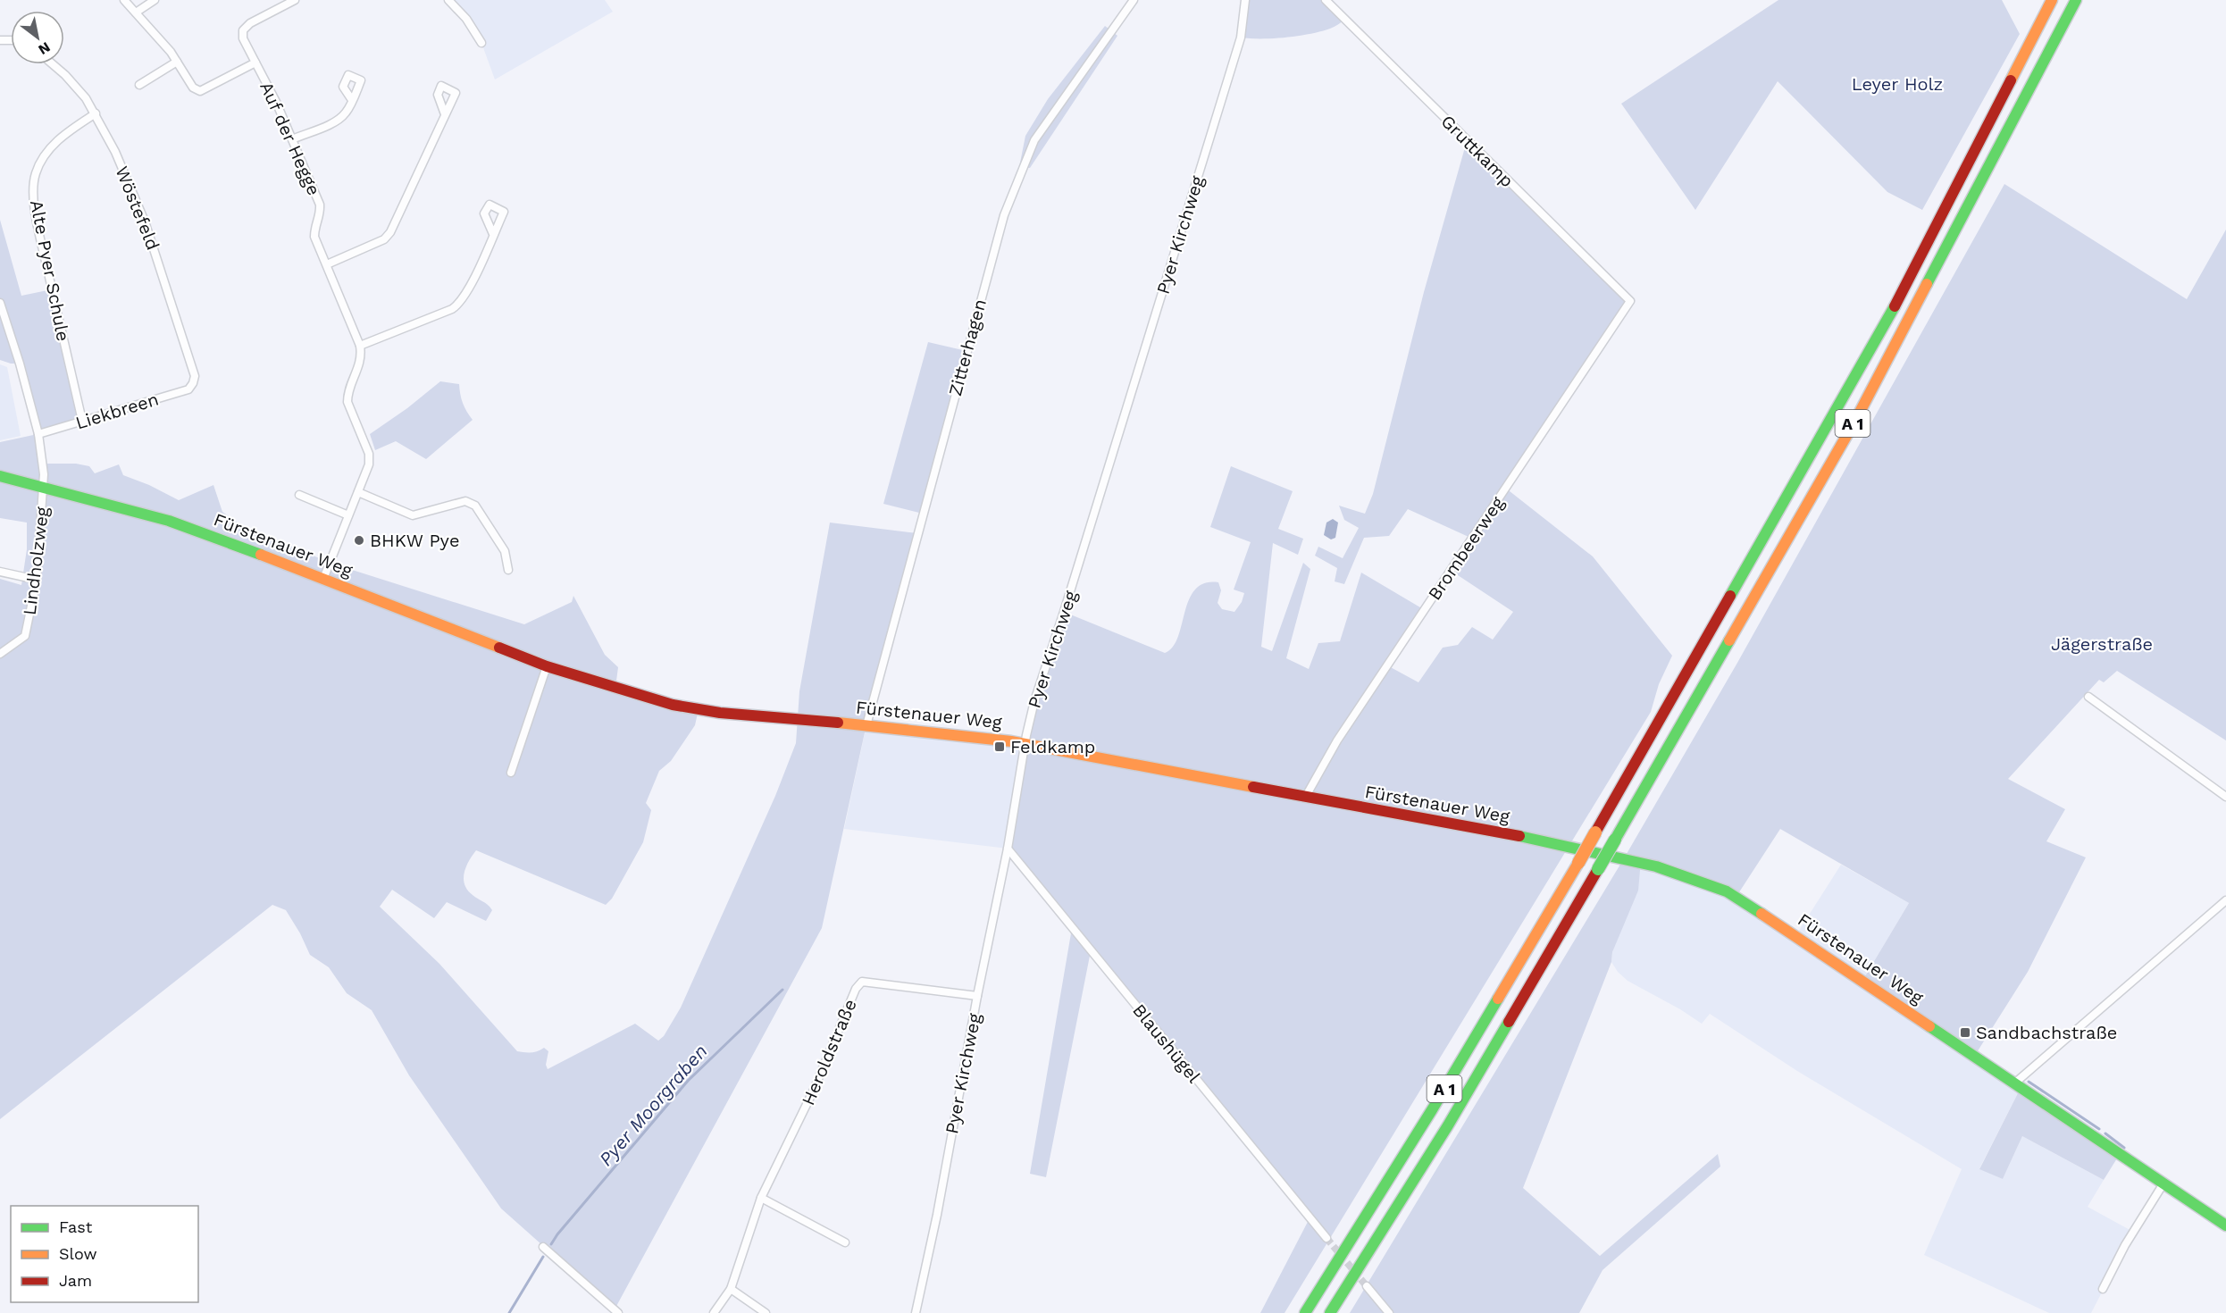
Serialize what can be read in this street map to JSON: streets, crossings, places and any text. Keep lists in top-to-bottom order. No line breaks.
{"streets":{"main road":["A 1","Fürstenauer Weg"],"street":["Auf der Hegge","Gruttkamp","Wöstefeld","Pyer Kirchweg","Alte Pyer Schule","Zitterhagen","Liekbreen","Brombeerweg","Lindholzweg","Blaushügel","Heroldstraße"]},"crossings":[["Gruttkamp","Brombeerweg"],["Wöstefeld","Alte Pyer Schule"],["Wöstefeld","Liekbreen"],["Pyer Kirchweg","Fürstenauer Weg"],["Pyer Kirchweg","Blaushügel"],["Pyer Kirchweg","Heroldstraße"],["Alte Pyer Schule","Liekbreen"],["Zitterhagen","Fürstenauer Weg"],["Liekbreen","Lindholzweg"],["Fürstenauer Weg","Brombeerweg"],["Fürstenauer Weg","Lindholzweg"]],"water":["Pyer Moorgraben"],"parks":["Leyer Holz","Jägerstraße"],"places":{"other":["BHKW Pye"],"transit":["Feldkamp","Sandbachstraße"]},"legend":["Fast","Slow","Jam"],"north":"bottom right"}
